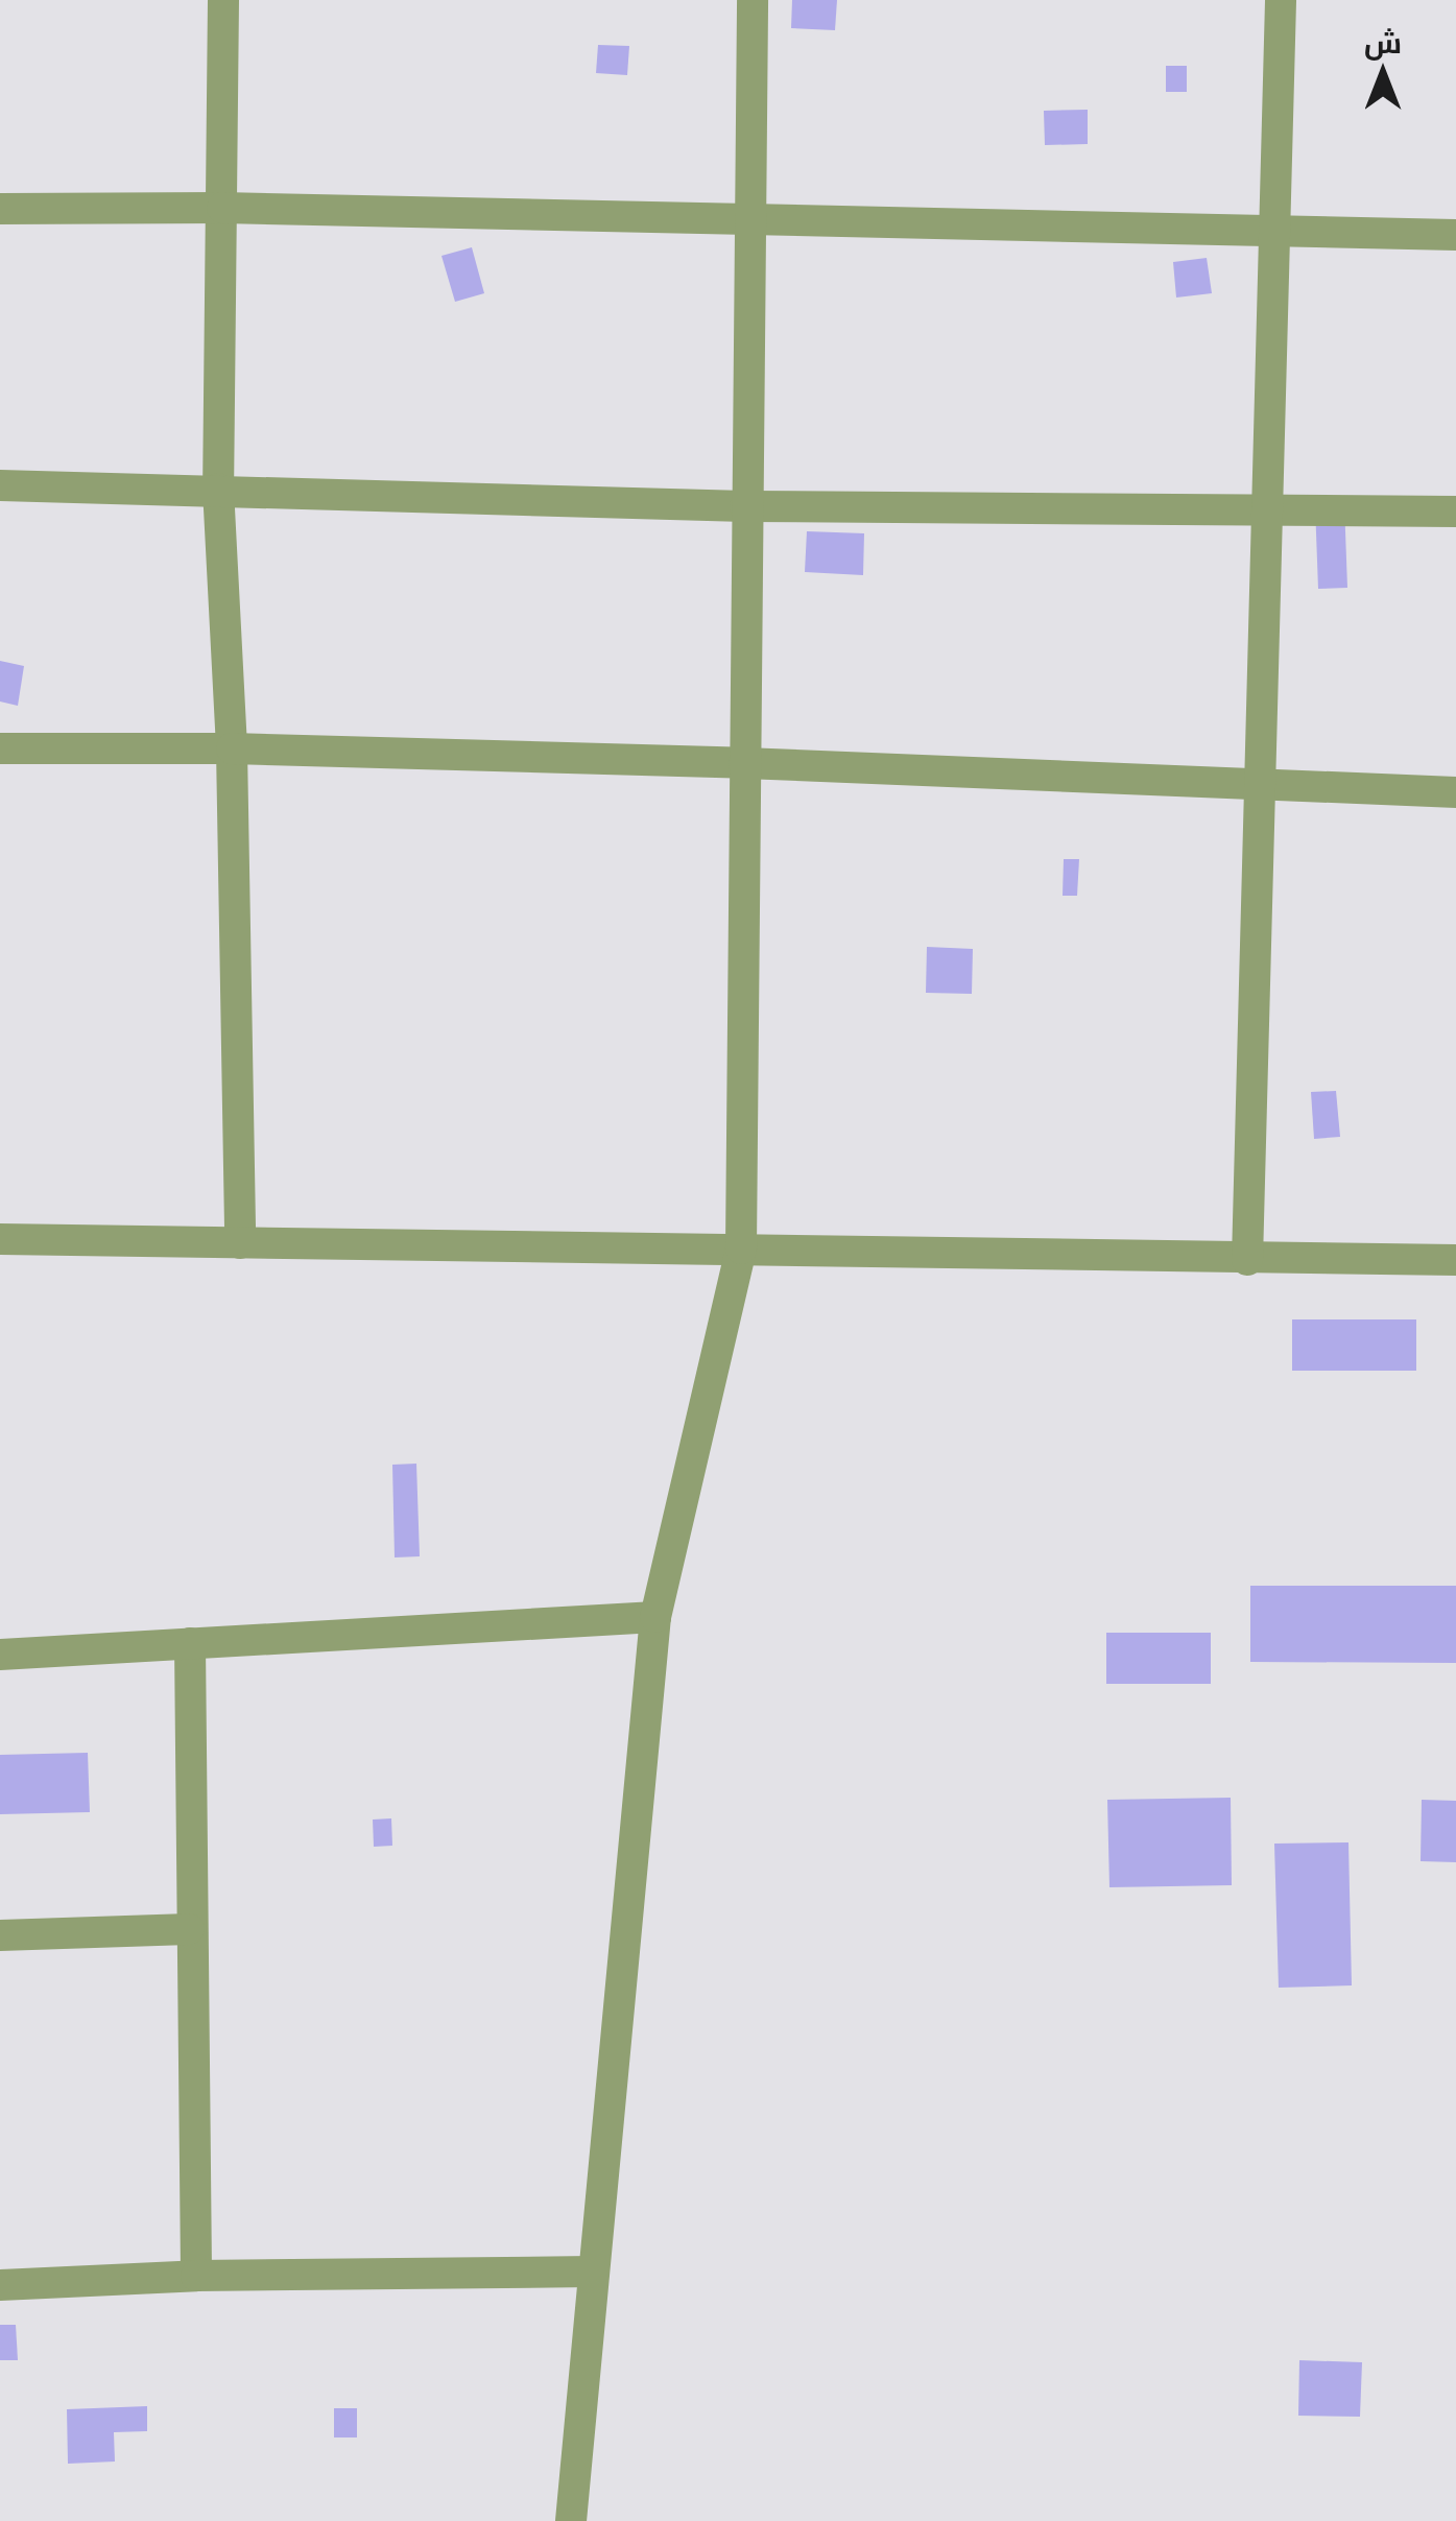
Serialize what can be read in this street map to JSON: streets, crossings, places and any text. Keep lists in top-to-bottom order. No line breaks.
{"north":"top"}
